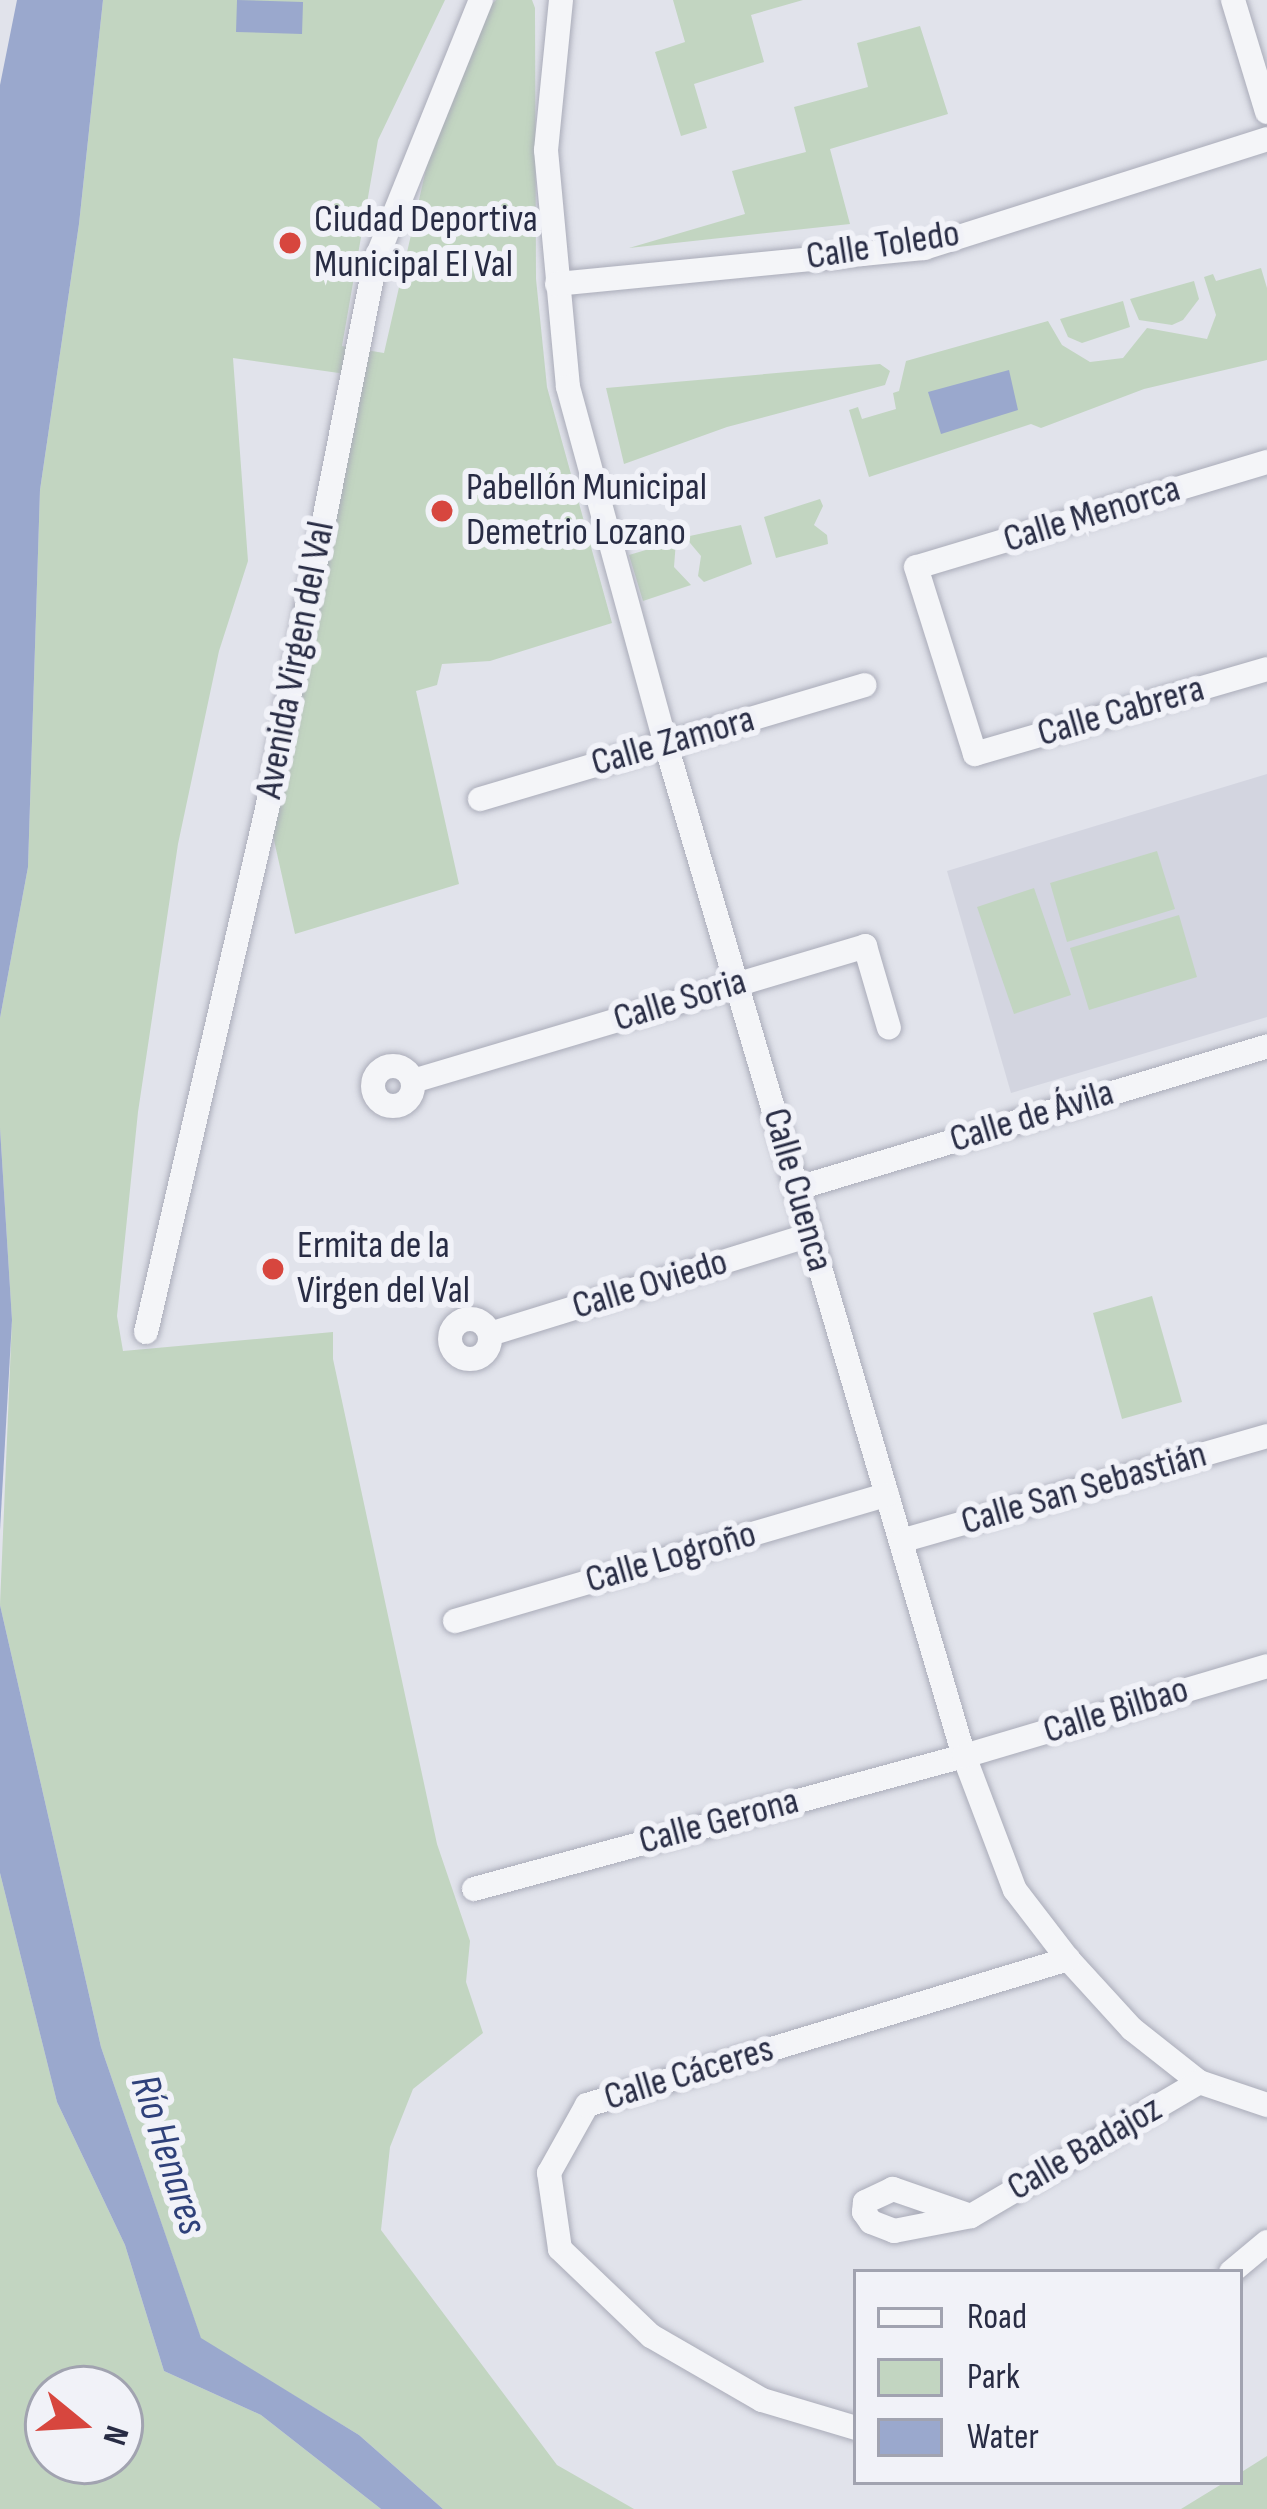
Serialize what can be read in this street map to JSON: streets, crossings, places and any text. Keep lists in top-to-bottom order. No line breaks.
{"streets":{"street":["Calle Toledo","Calle Menorca","Avenida Virgen del Val","Calle Cabrera","Calle Zamora","Calle Soria","Calle de Ávila","Calle Cuenca","Calle Oviedo","Calle San Sebastián","Calle Logroño","Calle Bilbao","Calle Gerona","Calle Cáceres","Calle Badajoz"]},"crossings":[["Calle Toledo","Calle Cuenca"],["Calle Menorca","Calle Cabrera"],["Calle Zamora","Calle Cuenca"],["Calle Soria","Calle Cuenca"],["Calle de Ávila","Calle Cuenca"],["Calle Cuenca","Calle Oviedo"],["Calle Cuenca","Calle San Sebastián"],["Calle Cuenca","Calle Logroño"],["Calle Cuenca","Calle Bilbao"],["Calle Cuenca","Calle Gerona"],["Calle Cuenca","Calle Cáceres"],["Calle Cuenca","Calle Badajoz"],["Calle Bilbao","Calle Gerona"]],"water":["Río Henares"],"places":["Ciudad Deportiva Municipal El Val","Pabellón Municipal Demetrio Lozano","Ermita de la Virgen del Val"],"legend":["Road","Park","Water"],"north":"right"}
